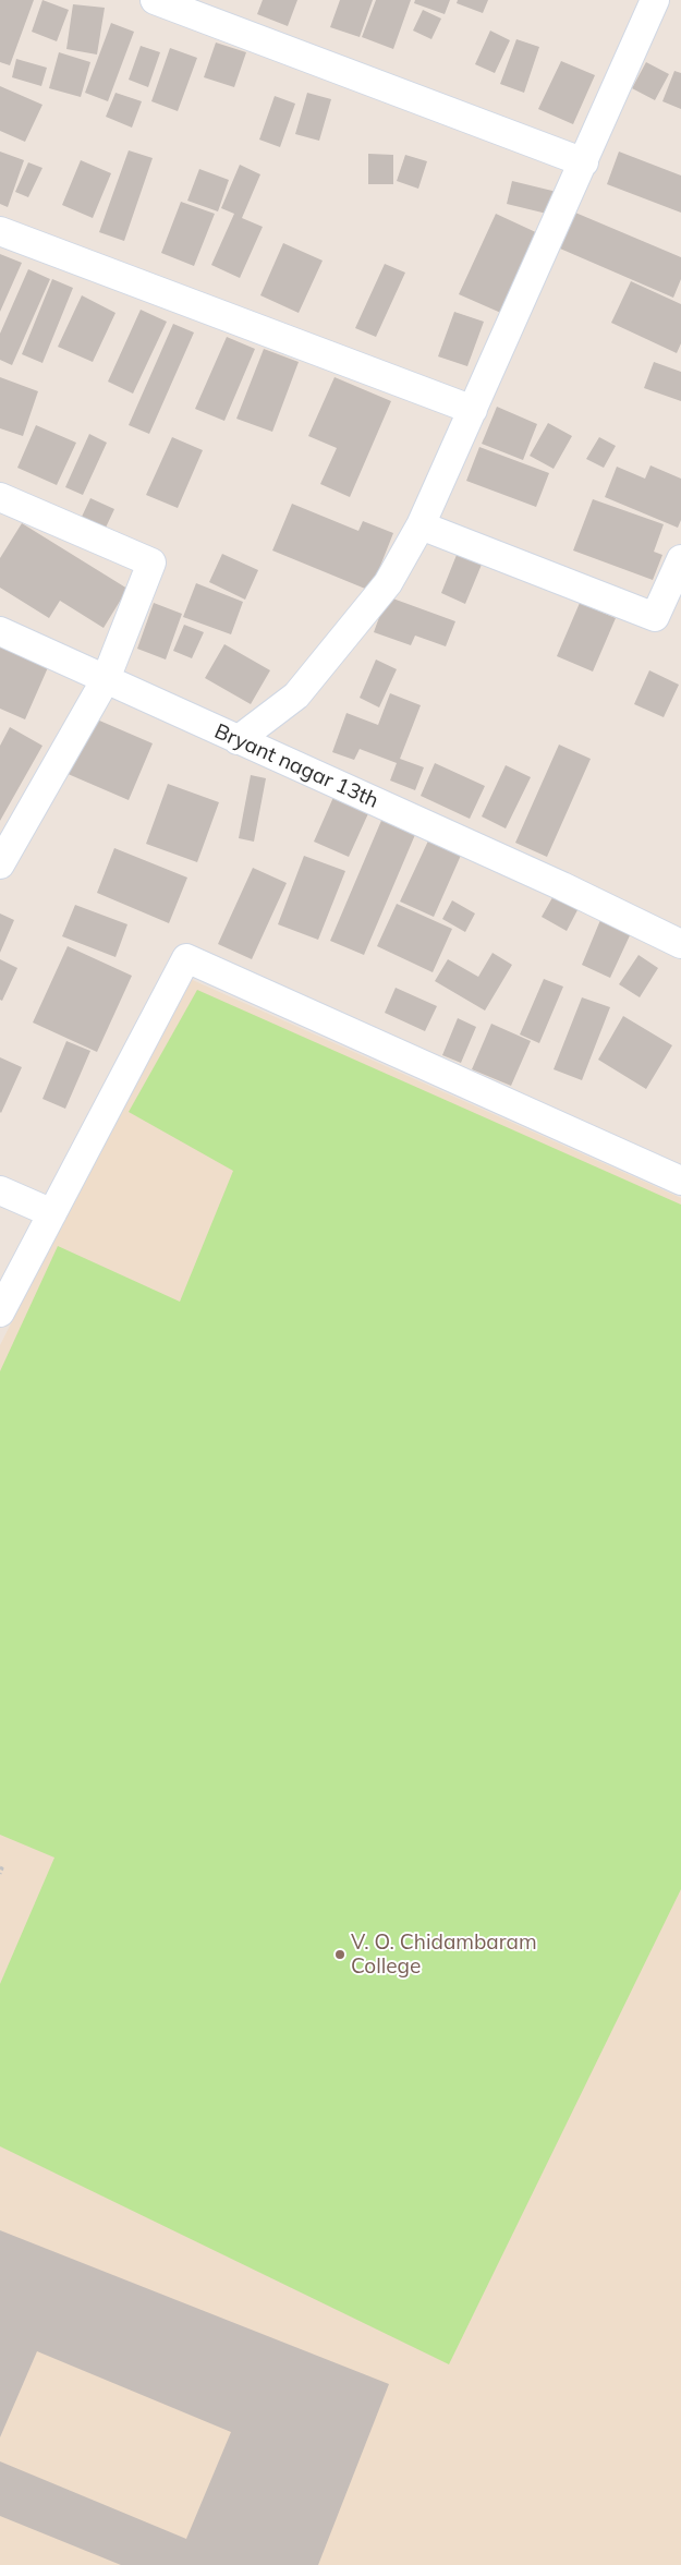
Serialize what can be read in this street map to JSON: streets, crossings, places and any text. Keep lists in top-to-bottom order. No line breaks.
{"streets":{"street":["Bryant nagar 13th"]},"places":["V. O. Chidambaram College"]}
